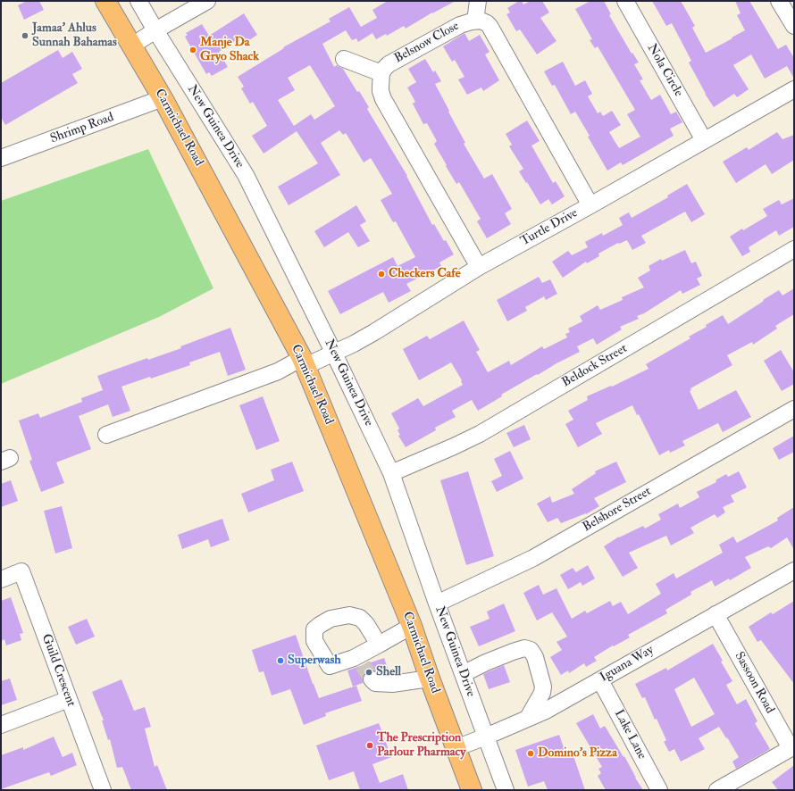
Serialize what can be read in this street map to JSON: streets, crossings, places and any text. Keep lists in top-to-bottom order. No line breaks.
{"streets":{"main road":["Carmichael Road"],"street":["Belsnow Close","Nola Circle","New Guinea Drive","Shrimp Road","Turtle Drive","Beldock Street","Belshore Street","Iguana Way","Guild Crescent","Sassoon Road","Lake Lane"]},"crossings":[["Belsnow Close","Turtle Drive"],["Nola Circle","Turtle Drive"],["New Guinea Drive","Turtle Drive"],["New Guinea Drive","Beldock Street"],["New Guinea Drive","Belshore Street"],["New Guinea Drive","Iguana Way"],["Carmichael Road","Shrimp Road"],["Carmichael Road","Turtle Drive"],["Carmichael Road","Iguana Way"],["Iguana Way","Sassoon Road"],["Iguana Way","Lake Lane"]],"places":["Jamaa' Ahlus Sunnah Bahamas","Manje Da Gryo Shack","Checkers Cafe","Superwash","Shell","The Prescription Parlour Pharmacy","Domino's Pizza"]}
